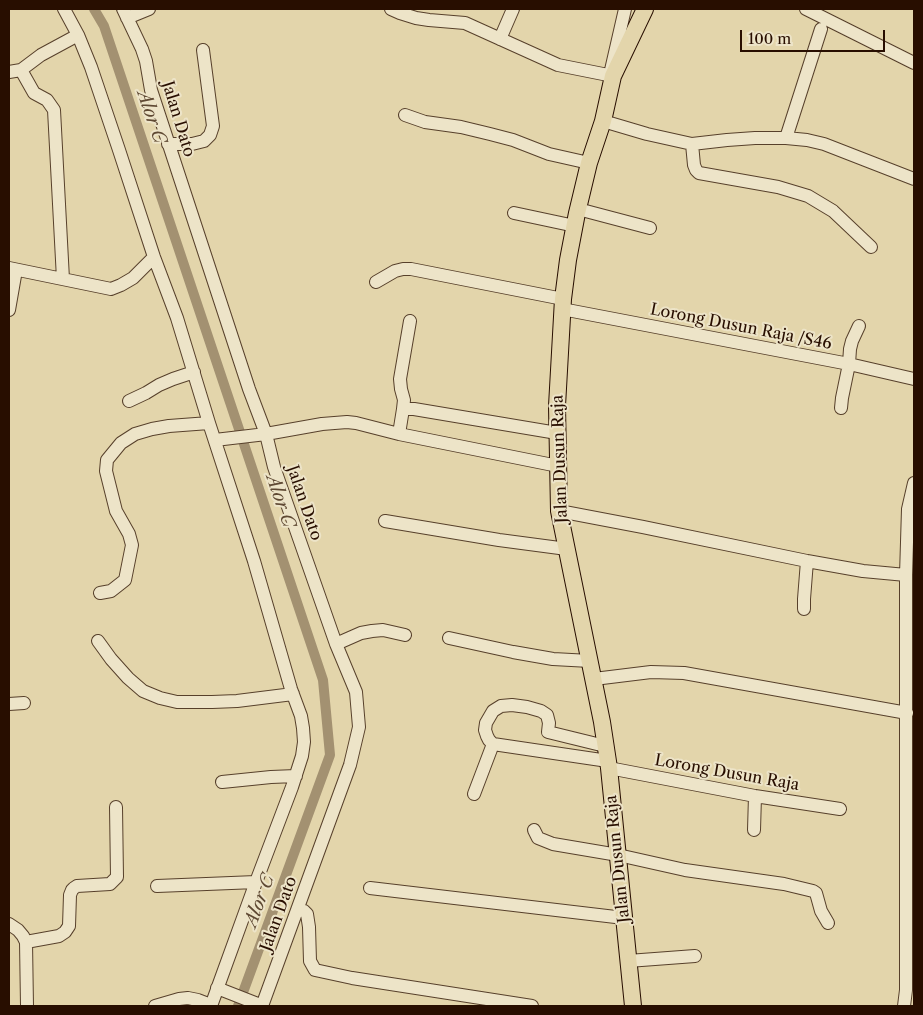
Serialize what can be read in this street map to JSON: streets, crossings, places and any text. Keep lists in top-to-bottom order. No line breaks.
{"streets":{"main road":["Jalan Dusun Raja"],"street":["Jalan Dato","Lorong Dusun Raja /S46","Lorong Dusun Raja"]},"crossings":[["Lorong Dusun Raja /S46","Jalan Dusun Raja"],["Jalan Dusun Raja","Lorong Dusun Raja"]],"water":["Alor C"],"scale_bar":"100 m"}
